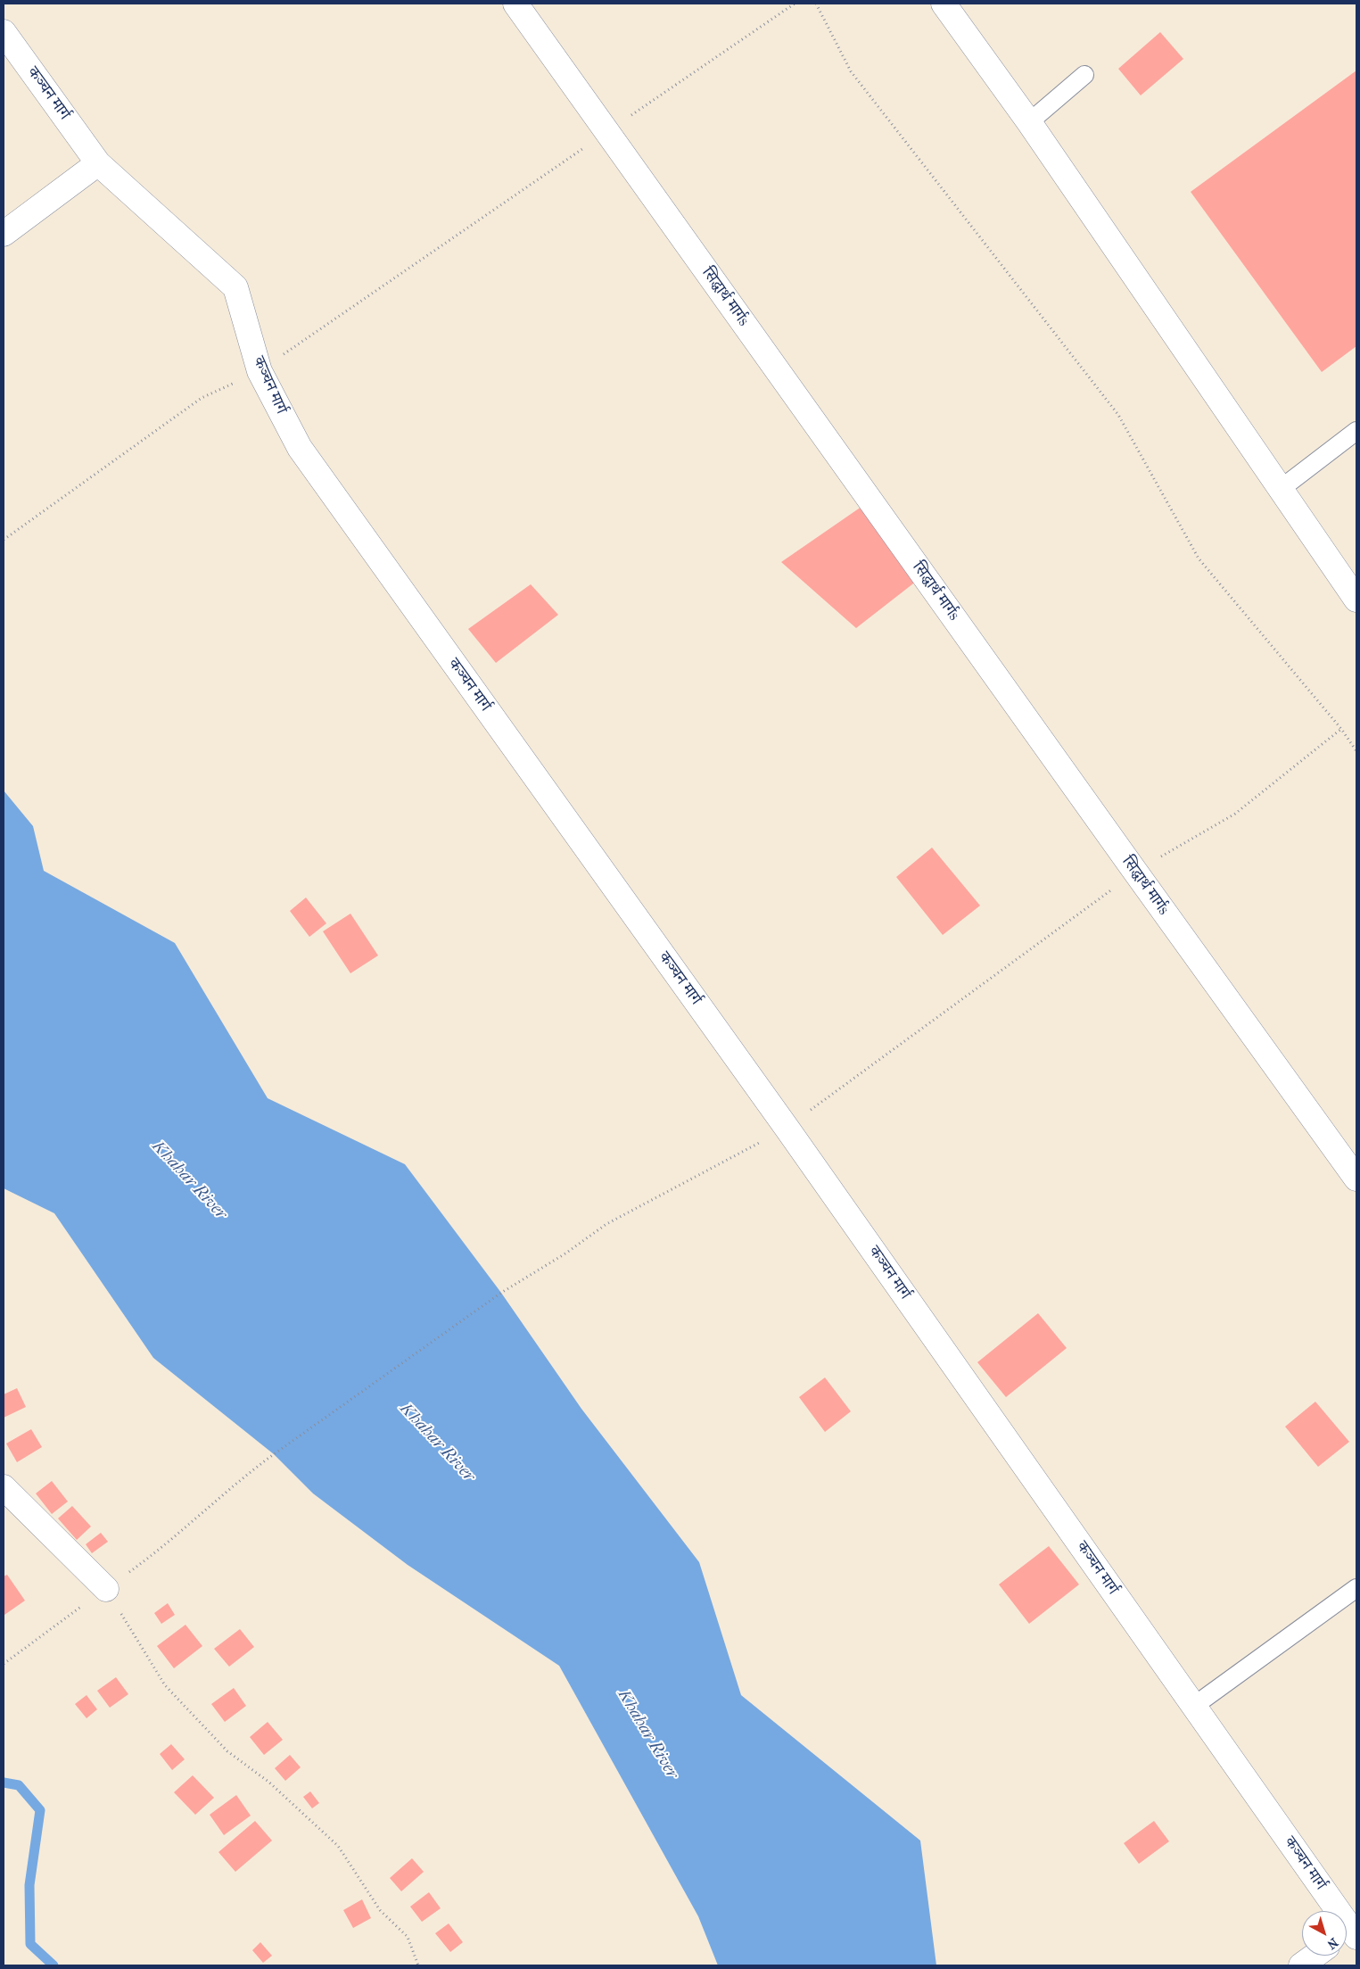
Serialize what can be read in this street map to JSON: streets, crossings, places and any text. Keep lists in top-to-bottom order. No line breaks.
{"streets":{"street":["कञ्चन मार्ग","सिद्धार्थ मार्गs"]},"water":["Khahar River"],"north":"bottom right"}
